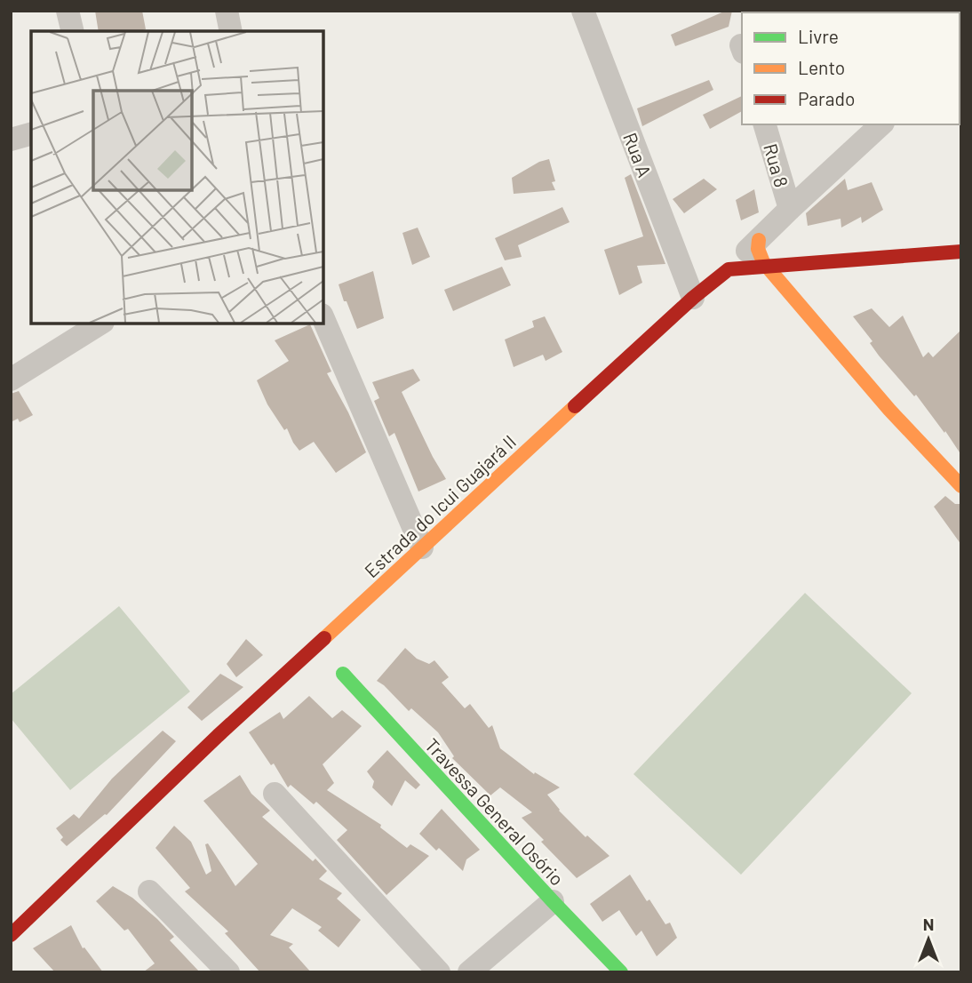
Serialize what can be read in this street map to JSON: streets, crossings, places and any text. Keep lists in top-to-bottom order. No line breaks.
{"streets":{"main road":["Estrada do Icui Guajará II","Travessa General Osório"],"street":["Rua A","Rua 8"]},"crossings":[["Rua A","Estrada do Icui Guajará II"]],"legend":["Livre","Lento","Parado"],"north":"top"}
